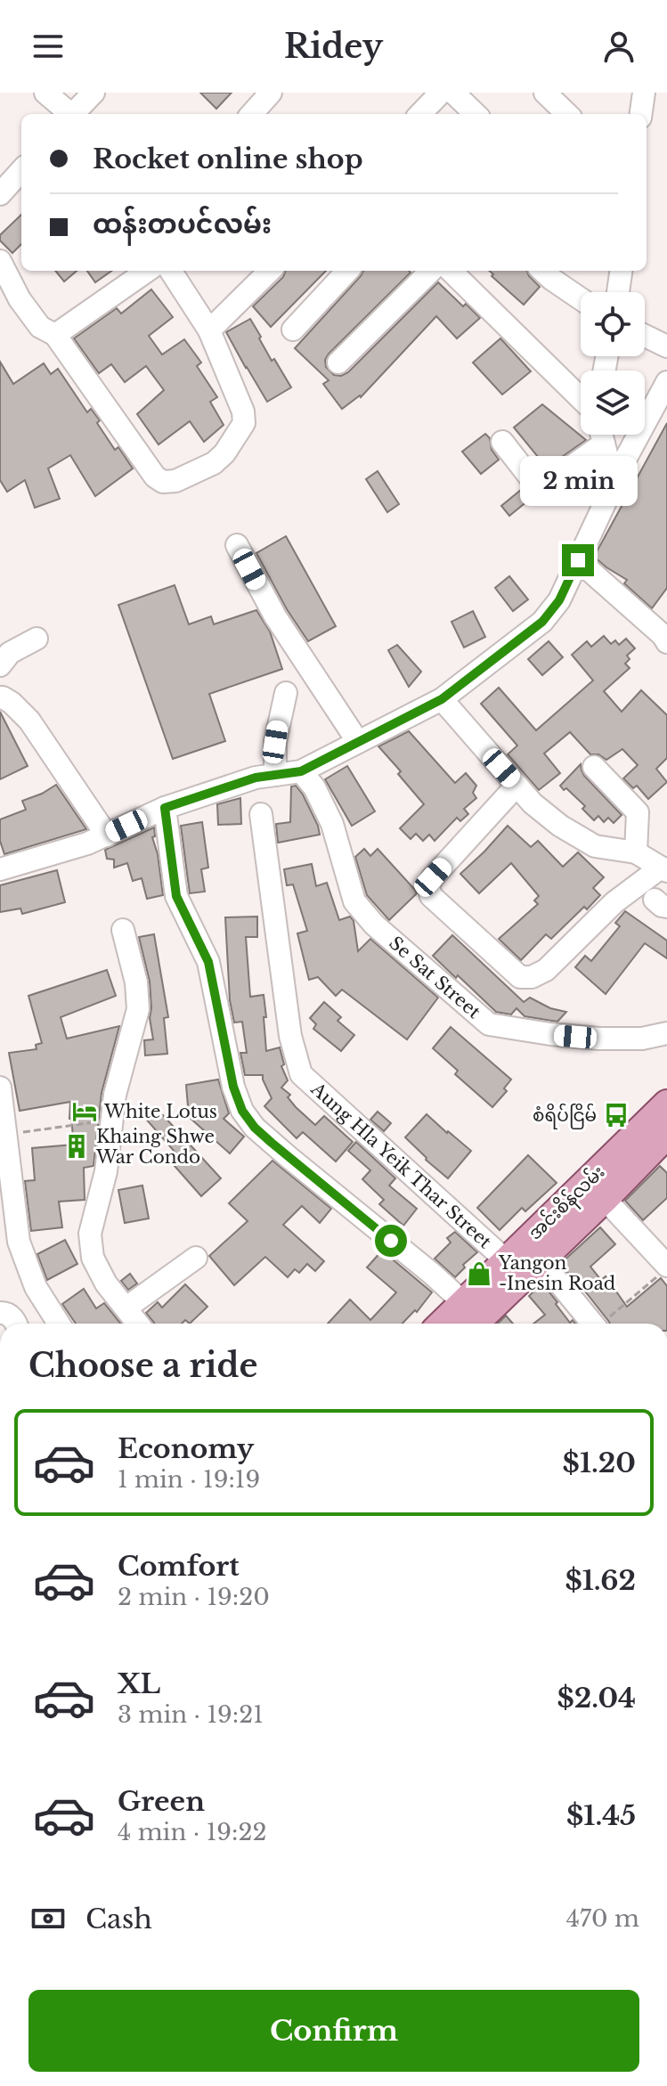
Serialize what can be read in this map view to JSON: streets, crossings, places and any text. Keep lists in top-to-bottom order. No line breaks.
{"streets":{"main road":["အင်းစိန်လမ်း"],"street":["Se Sat Street","Aung Hla Yeik Thar Street"]},"crossings":[["Aung Hla Yeik Thar Street","အင်းစိန်လမ်း"]],"places":{"hotel":["White Lotus"],"bus stop":["စံရိပ်ငြိမ်"],"building":["Khaing Shwe War Condo"],"shop":["Yangon -Inesin Road"]},"page":{"header":"Ridey","banner":["Rocket online shop","ထန်းတပင်လမ်း"],"bubble":"2 min","heading":"Choose a ride","list":[{"name":"Economy","note":"1 min · 19:19","value":"$1.20"},{"name":"Comfort","note":"2 min · 19:20","value":"$1.62"},{"name":"XL","note":"3 min · 19:21","value":"$2.04"},{"name":"Green","note":"4 min · 19:22","value":"$1.45"}],"pay":["Cash","470 m"],"buttons":"Confirm"}}
